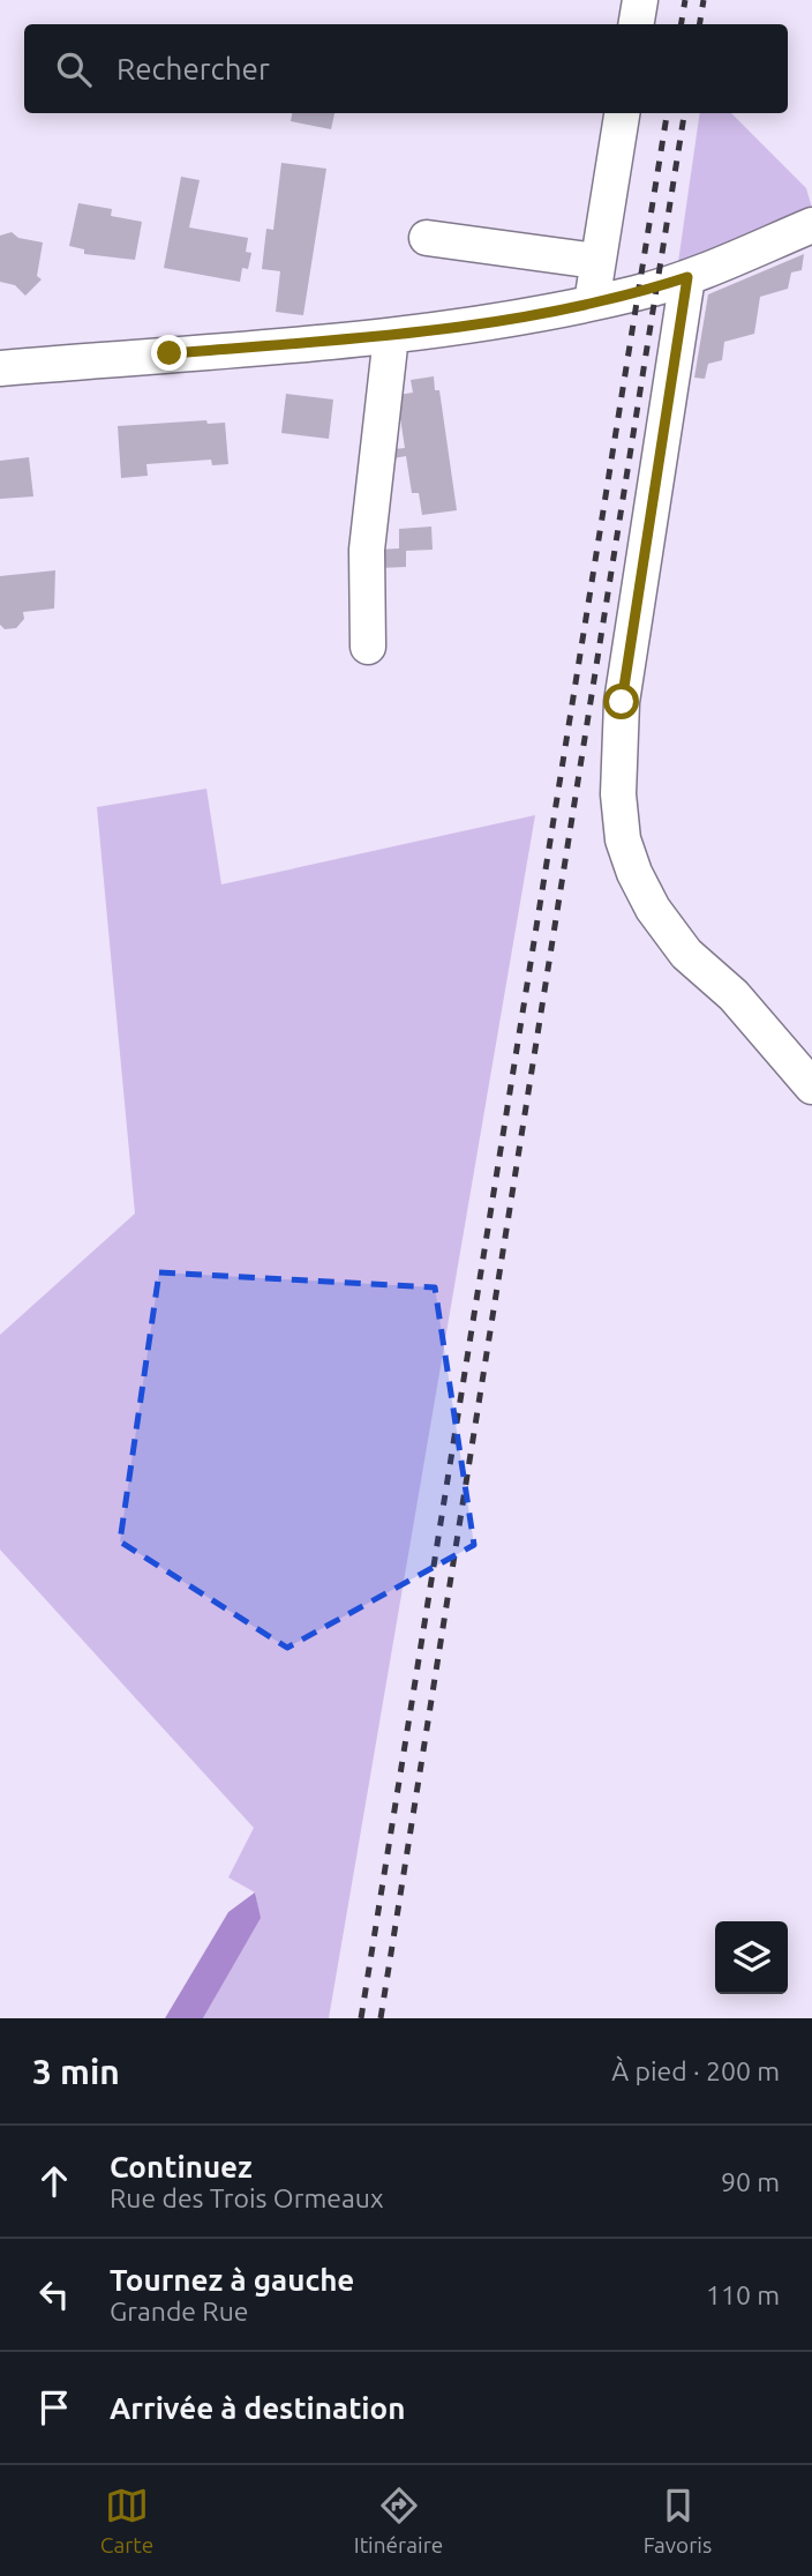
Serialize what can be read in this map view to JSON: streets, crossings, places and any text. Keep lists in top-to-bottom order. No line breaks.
{"page":{"search":"Rechercher","heading":["3 min","À pied · 200 m"],"list":[["Continuez","Rue des Trois Ormeaux","90 m"],["Tournez à gauche","Grande Rue","110 m"],"Arrivée à destination"],"nav":["Carte","Itinéraire","Favoris"]}}
